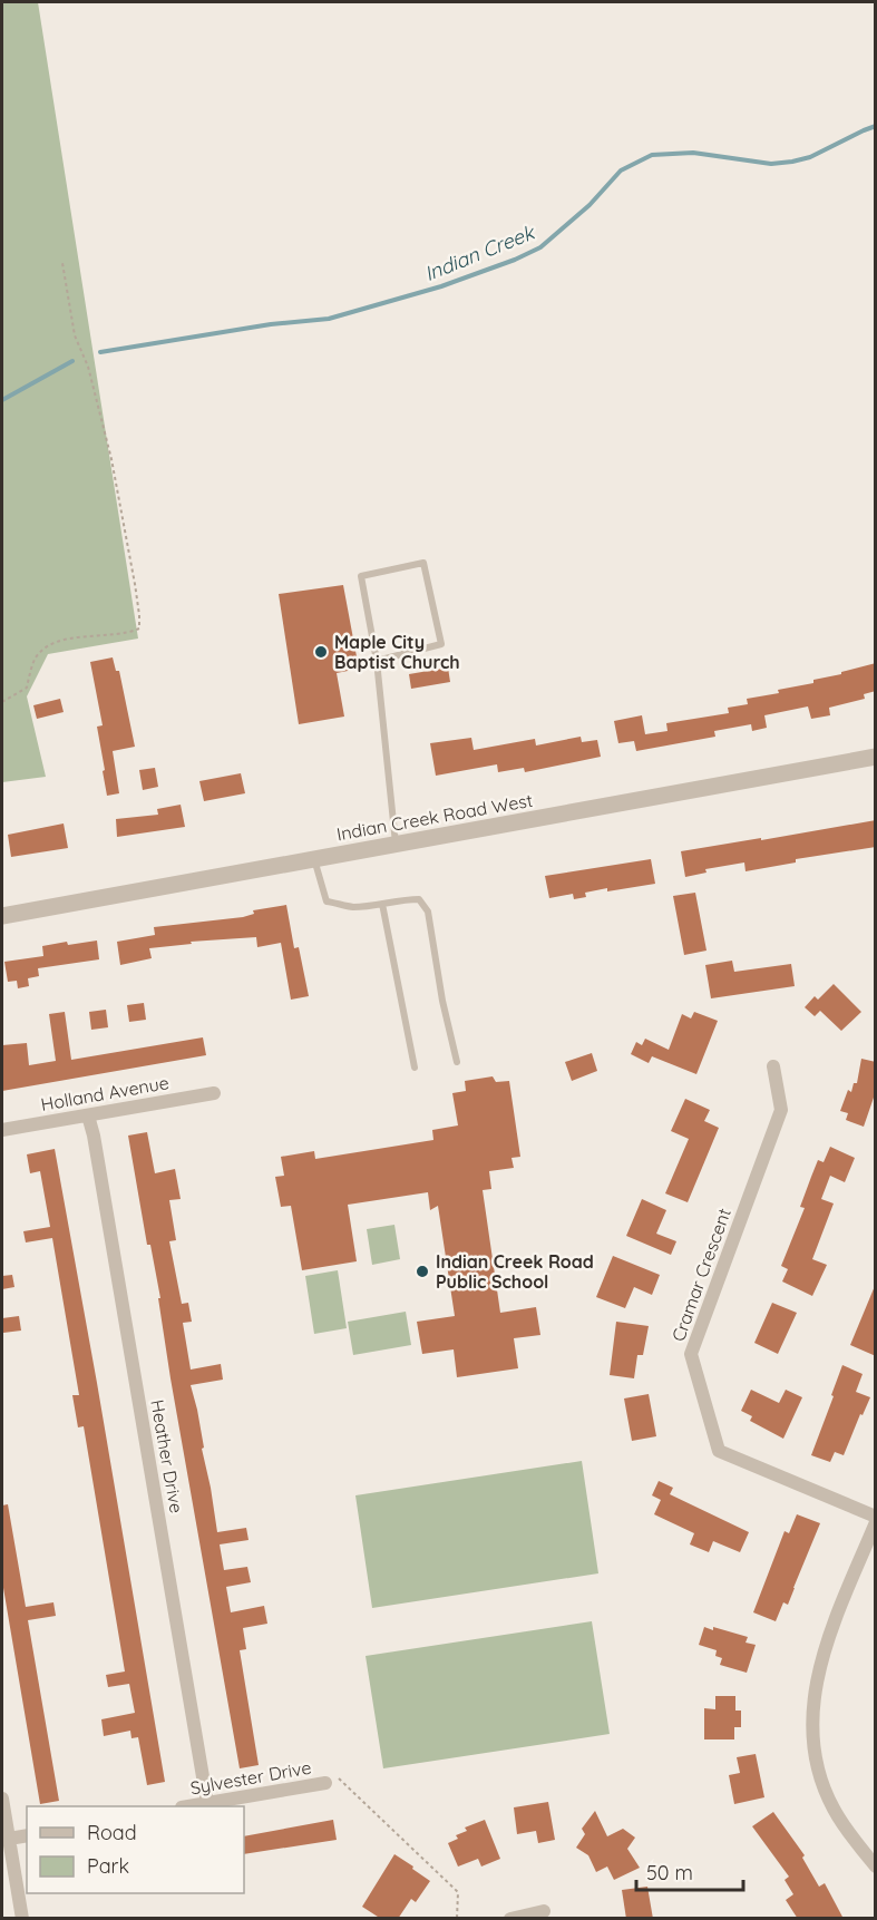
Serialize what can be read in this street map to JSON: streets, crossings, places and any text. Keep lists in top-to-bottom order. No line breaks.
{"streets":{"street":["Indian Creek Road West","Holland Avenue","Cramar Crescent","Heather Drive","Sylvester Drive"]},"crossings":[["Holland Avenue","Heather Drive"],["Heather Drive","Sylvester Drive"]],"water":["Indian Creek"],"places":["Maple City Baptist Church","Indian Creek Road Public School"],"legend":["Road","Park"],"scale_bar":"50 m"}
